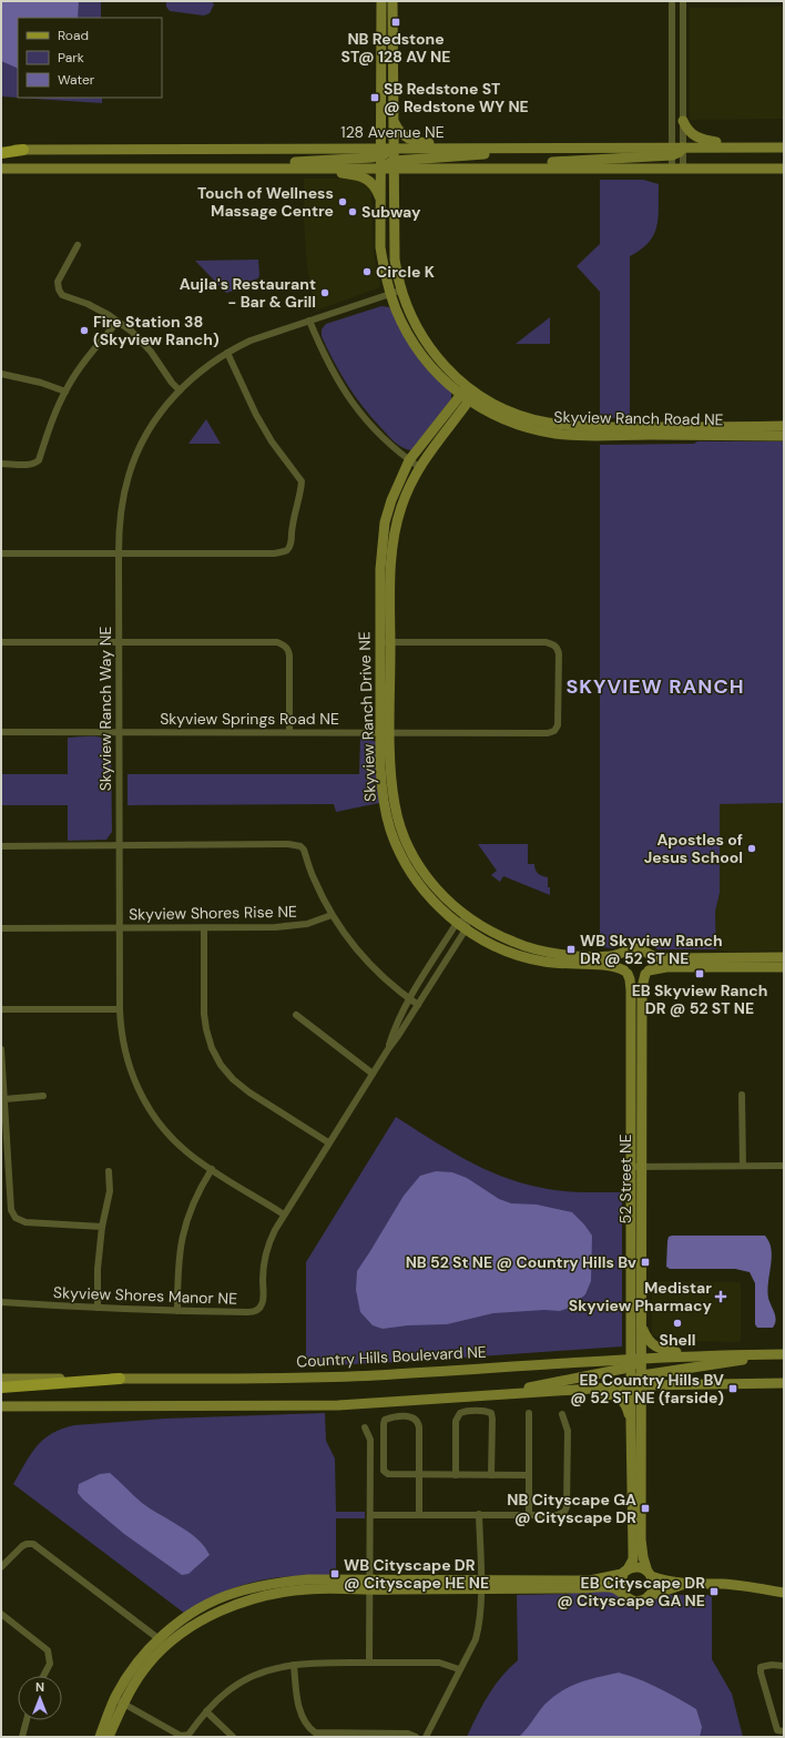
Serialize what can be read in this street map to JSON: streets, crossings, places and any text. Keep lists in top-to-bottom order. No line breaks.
{"streets":{"street":["128 Avenue NE","Skyview Ranch Road NE","Skyview Ranch Way NE","Skyview Ranch Drive NE","Skyview Springs Road NE","Skyview Shores Rise NE","52 Street NE","Skyview Shores Manor NE","Country Hills Boulevard NE"]},"crossings":[["128 Avenue NE","Skyview Ranch Road NE"],["Skyview Ranch Road NE","Skyview Ranch Way NE"],["Skyview Ranch Road NE","Skyview Ranch Drive NE"],["Skyview Ranch Way NE","Skyview Springs Road NE"],["Skyview Ranch Way NE","Skyview Shores Rise NE"],["Skyview Ranch Way NE","Skyview Shores Manor NE"],["Skyview Ranch Drive NE","Skyview Springs Road NE"],["Skyview Ranch Drive NE","52 Street NE"],["Skyview Ranch Drive NE","Skyview Shores Manor NE"],["52 Street NE","Country Hills Boulevard NE"]],"districts":["SKYVIEW RANCH"],"places":{"transit":["NB Redstone ST@ 128 AV NE","SB Redstone ST @ Redstone WY NE","WB Skyview Ranch DR @ 52 ST NE","EB Skyview Ranch DR @ 52 ST NE","NB 52 St NE @ Country Hills Bv","EB Country Hills BV @ 52 ST NE (farside)","NB Cityscape GA @ Cityscape DR","WB Cityscape DR @ Cityscape HE NE","EB Cityscape DR @ Cityscape GA NE"],"other":["Touch of Wellness Massage Centre","Subway","Circle K","Aujla's Restaurant - Bar & Grill","Fire Station 38 (Skyview Ranch)","Apostles of Jesus School","Shell"],"health":["Medistar Skyview Pharmacy"]},"legend":["Road","Park","Water"],"north":"top"}
